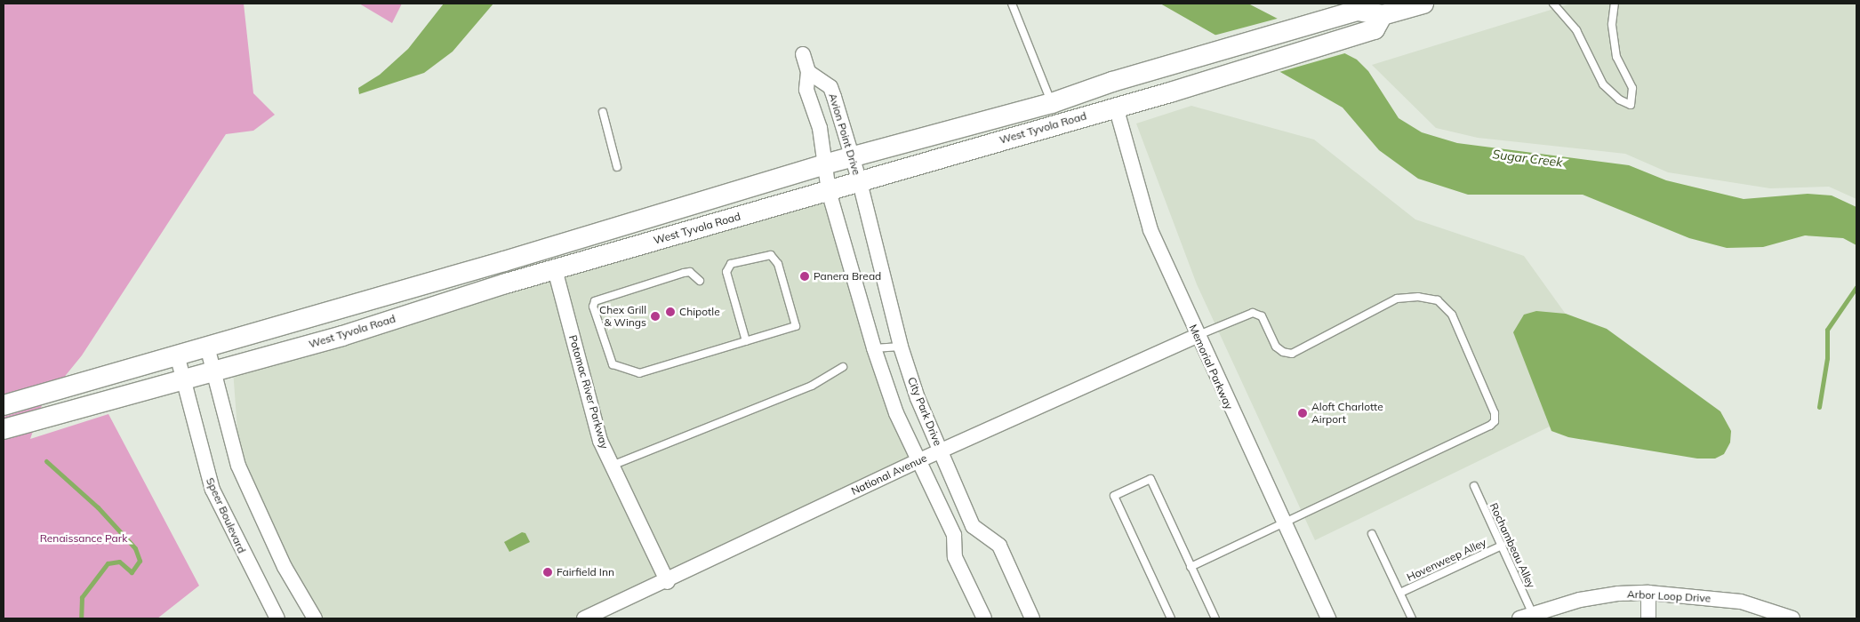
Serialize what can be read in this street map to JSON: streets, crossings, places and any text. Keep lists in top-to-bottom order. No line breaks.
{"streets":{"main road":["West Tyvola Road"],"street":["Avion Point Drive","Memorial Parkway","Potomac River Parkway","City Park Drive","National Avenue","Speer Boulevard","Arbor Loop Drive"],"lane":["Rochambeau Alley","Hovenweep Alley"]},"crossings":[["West Tyvola Road","Avion Point Drive"],["West Tyvola Road","Memorial Parkway"],["West Tyvola Road","Potomac River Parkway"],["West Tyvola Road","City Park Drive"],["West Tyvola Road","Speer Boulevard"],["Avion Point Drive","City Park Drive"],["Memorial Parkway","National Avenue"],["Potomac River Parkway","National Avenue"],["City Park Drive","National Avenue"],["Rochambeau Alley","Hovenweep Alley"],["Rochambeau Alley","Arbor Loop Drive"]],"water":["Sugar Creek"],"parks":["Renaissance Park"],"places":["Panera Bread","Chipotle","Chex Grill & Wings","Aloft Charlotte Airport","Fairfield Inn"]}
